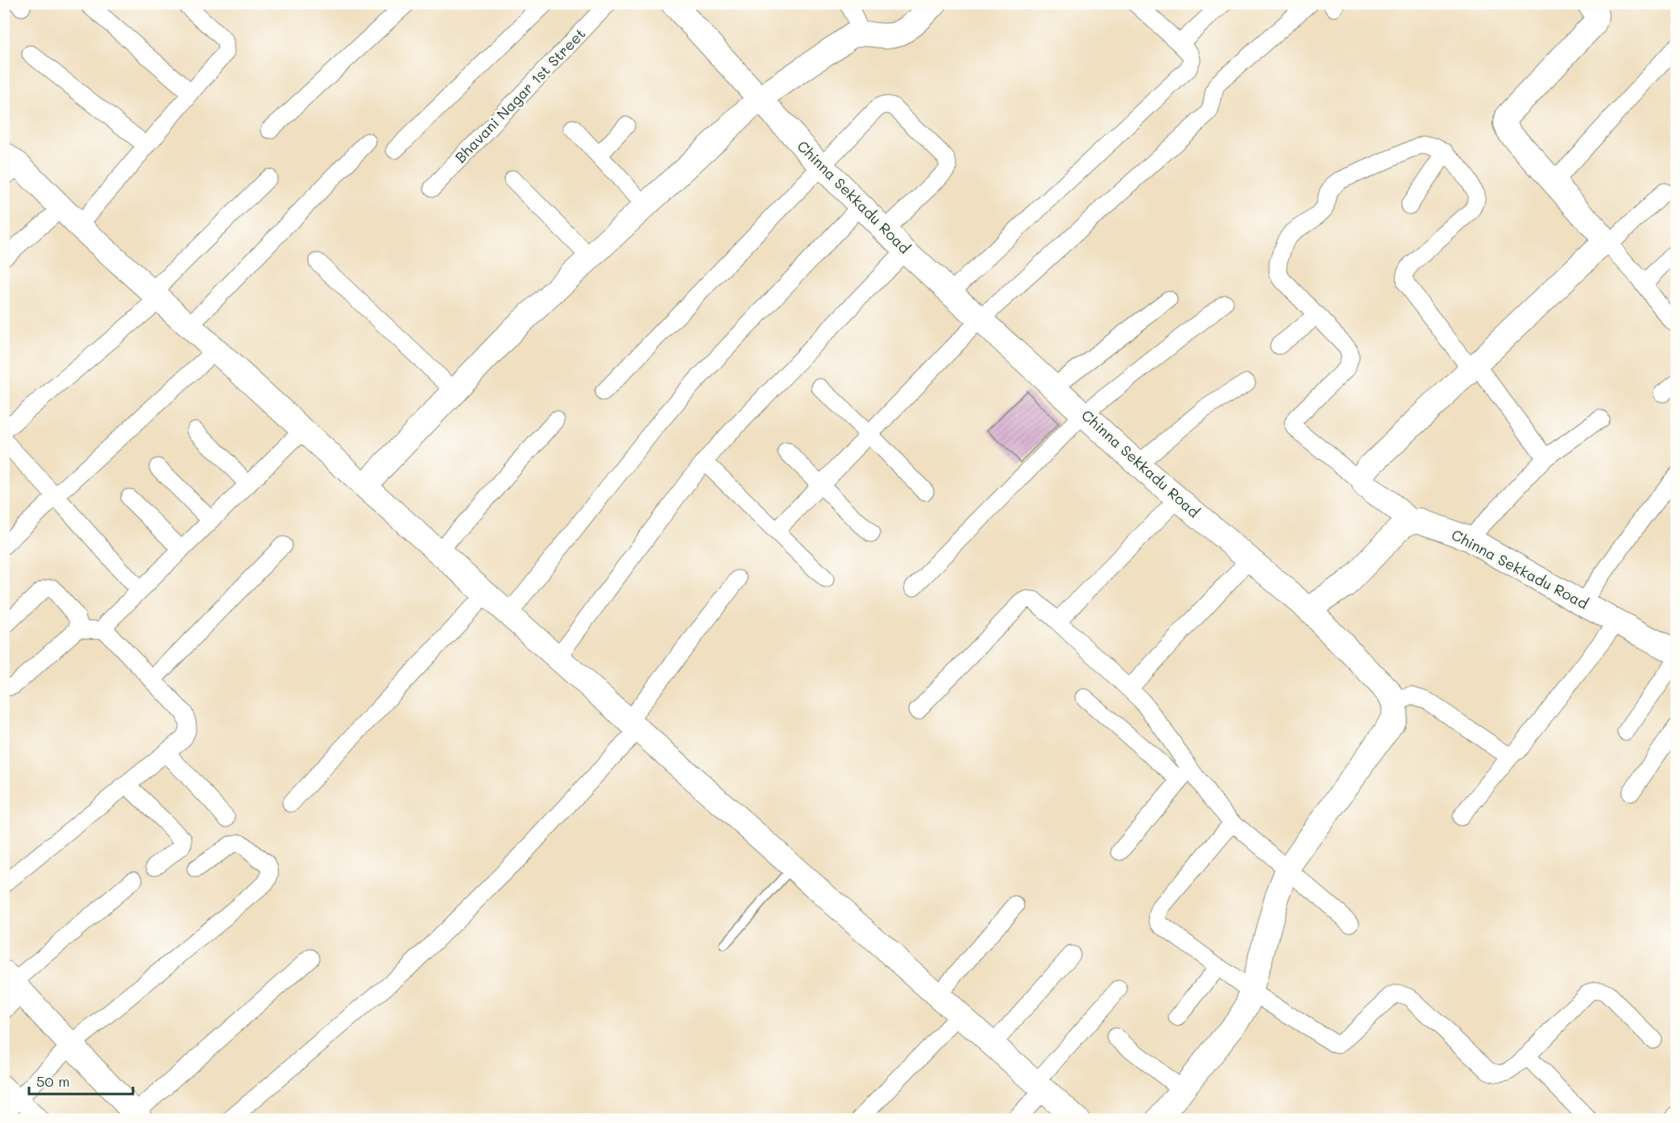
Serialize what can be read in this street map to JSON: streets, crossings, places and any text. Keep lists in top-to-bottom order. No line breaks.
{"streets":{"street":["Bhavani Nagar 1st Street","Chinna Sekkadu Road"]},"scale_bar":"50 m"}
